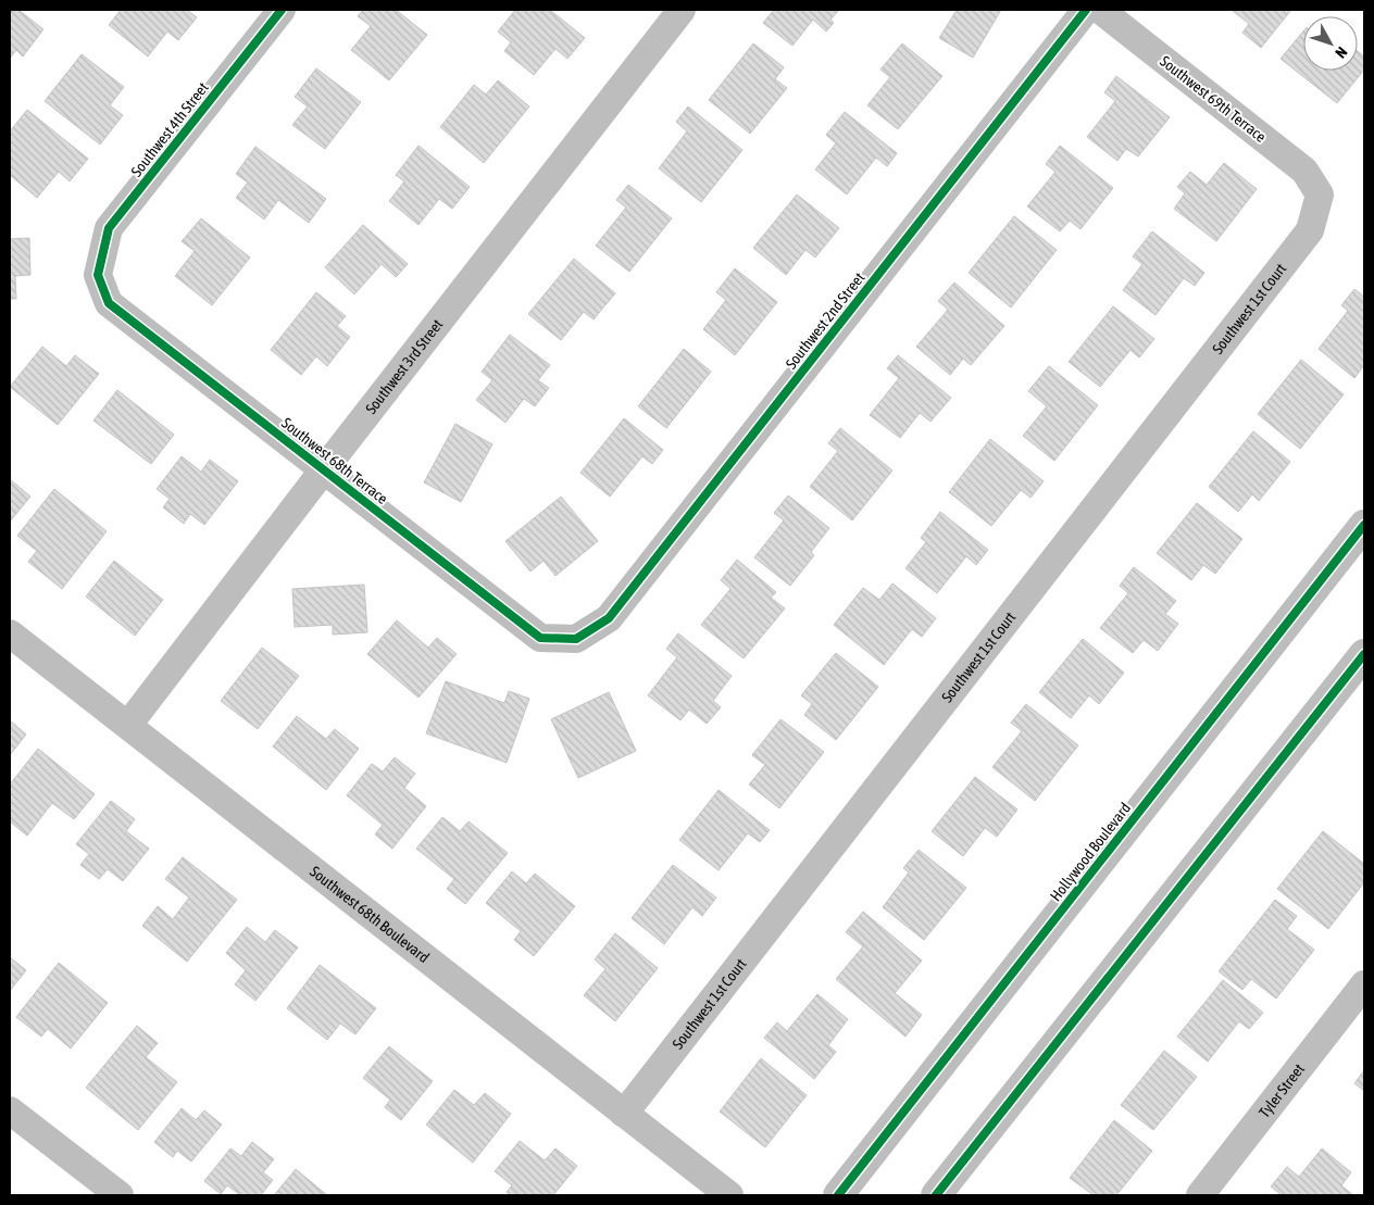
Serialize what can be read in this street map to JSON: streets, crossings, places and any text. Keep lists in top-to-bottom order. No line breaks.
{"streets":{"highway":["Hollywood Boulevard"],"street":["Southwest 69th Terrace","Southwest 4th Street","Southwest 1st Court","Southwest 2nd Street","Southwest 3rd Street","Southwest 68th Terrace","Southwest 68th Boulevard","Tyler Street"]},"crossings":[["Southwest 69th Terrace","Southwest 1st Court"],["Southwest 4th Street","Southwest 68th Terrace"],["Southwest 1st Court","Southwest 68th Boulevard"],["Southwest 2nd Street","Southwest 68th Terrace"],["Southwest 3rd Street","Southwest 68th Terrace"],["Southwest 3rd Street","Southwest 68th Boulevard"]],"north":"bottom right"}
